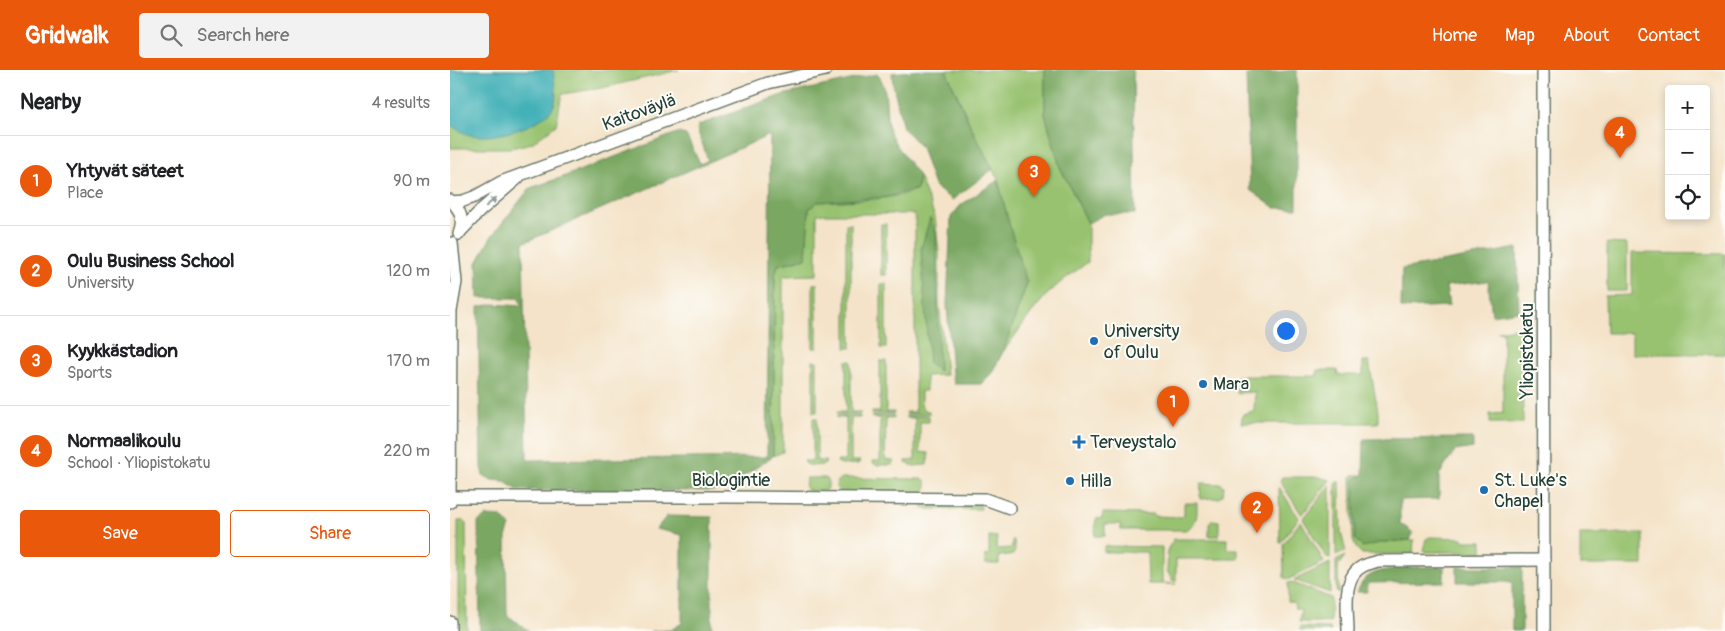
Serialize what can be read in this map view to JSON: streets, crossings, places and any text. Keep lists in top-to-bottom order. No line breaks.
{"streets":{"street":["Kaitoväylä","Yliopistokatu","Biologintie"]},"places":{"other":["University of Oulu","Mara","Hilla","St. Luke's Chapel"],"health":["Terveystalo"]},"page":{"header":"Gridwalk","search":"Search here","nav":["Home","Map","About","Contact"],"heading":["Nearby","4 results"],"map_buttons":["+","−"],"pins":["4","3","1","2"],"list":[{"mark":"1","name":"Yhtyvät säteet","note":"Place","value":"90 m"},{"mark":"2","name":"Oulu Business School","note":"University","value":"120 m"},{"mark":"3","name":"Kyykkästadion","note":"Sports","value":"170 m"},{"mark":"4","name":"Normaalikoulu","note":"School · Yliopistokatu","value":"220 m"}],"buttons":["Save","Share"]}}
